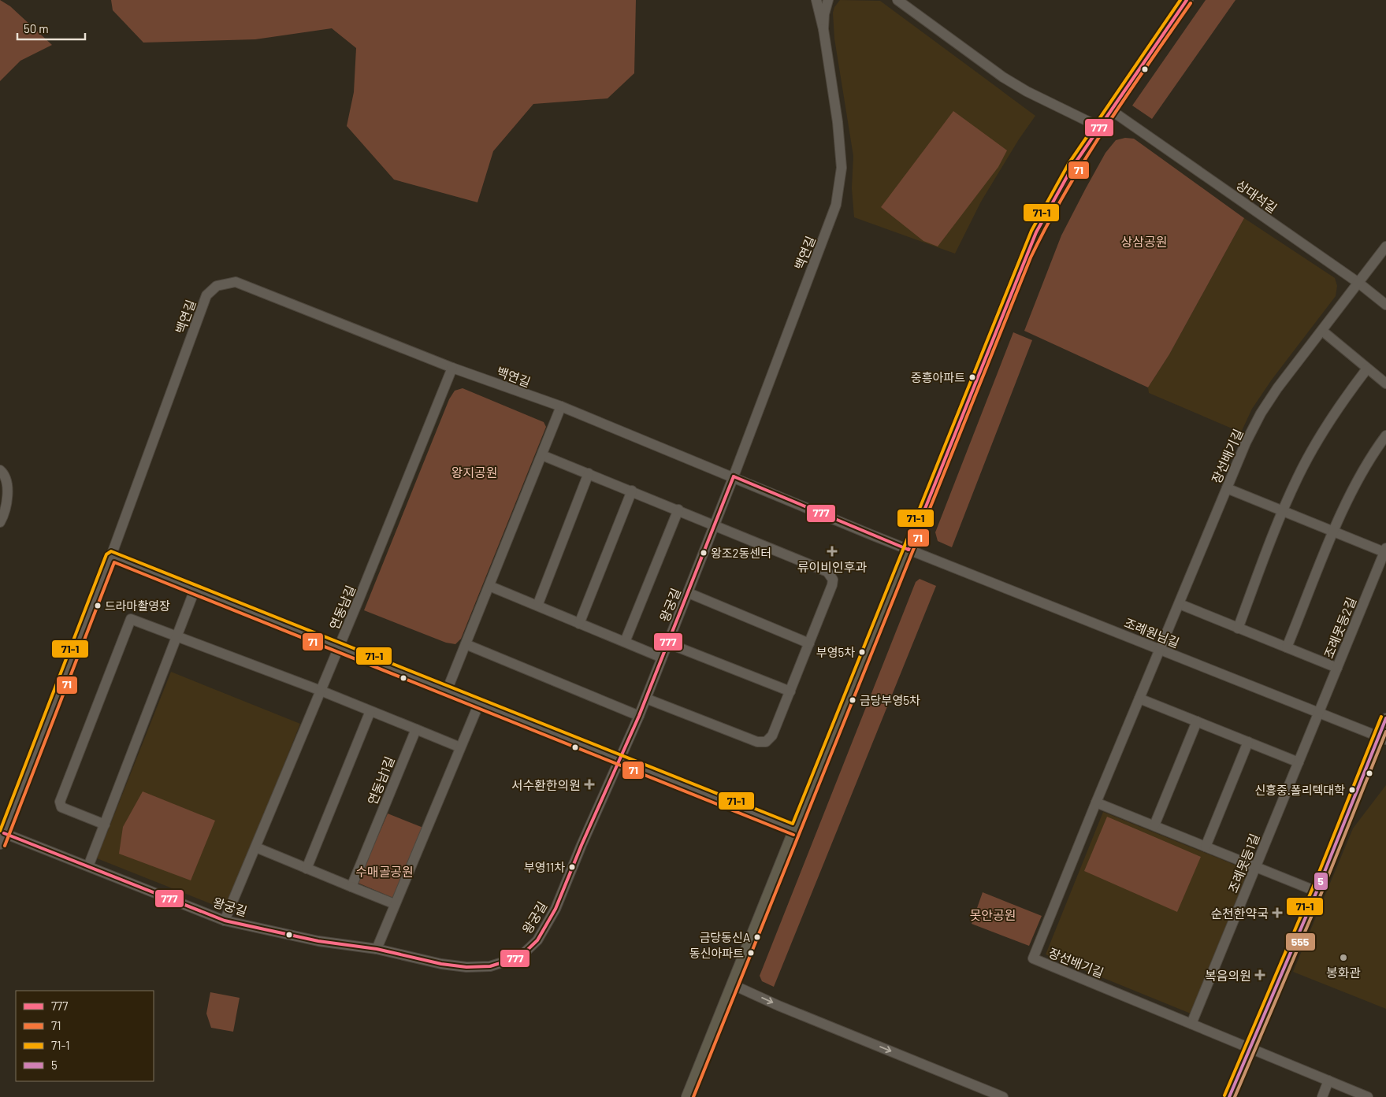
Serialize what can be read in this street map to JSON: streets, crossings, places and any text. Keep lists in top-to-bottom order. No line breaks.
{"streets":{"street":["상대석길","백연길","장선배기길","왕궁길","연동남길","조례못등2길","조례원님길","연동남1길","조례못등1길"]},"crossings":[["상대석길","장선배기길"],["백연길","왕궁길"],["백연길","연동남길"],["백연길","조례원님길"],["장선배기길","조례못등2길"],["장선배기길","조례원님길"],["장선배기길","조례못등1길"],["왕궁길","연동남길"],["조례못등2길","조례원님길"],["조례못등2길","조례못등1길"],["조례원님길","조례못등1길"]],"parks":["상삼공원","왕지공원","수매골공원","못안공원"],"places":{"other":["중흥아파트","왕조2동센터","드라마촬영장","부영5차","금당부영5차","신흥중.폴리텍대학","부영11차","금당동신A","동신아파트","봉화관"],"health":["류이비인후과","서수환한의원","순천한약국","복음의원"]},"lines":["transit line 777","transit line 71-1","transit line 71","transit line 5","transit line 555"],"legend":["777","71","71-1","5"],"scale_bar":"50 m"}
